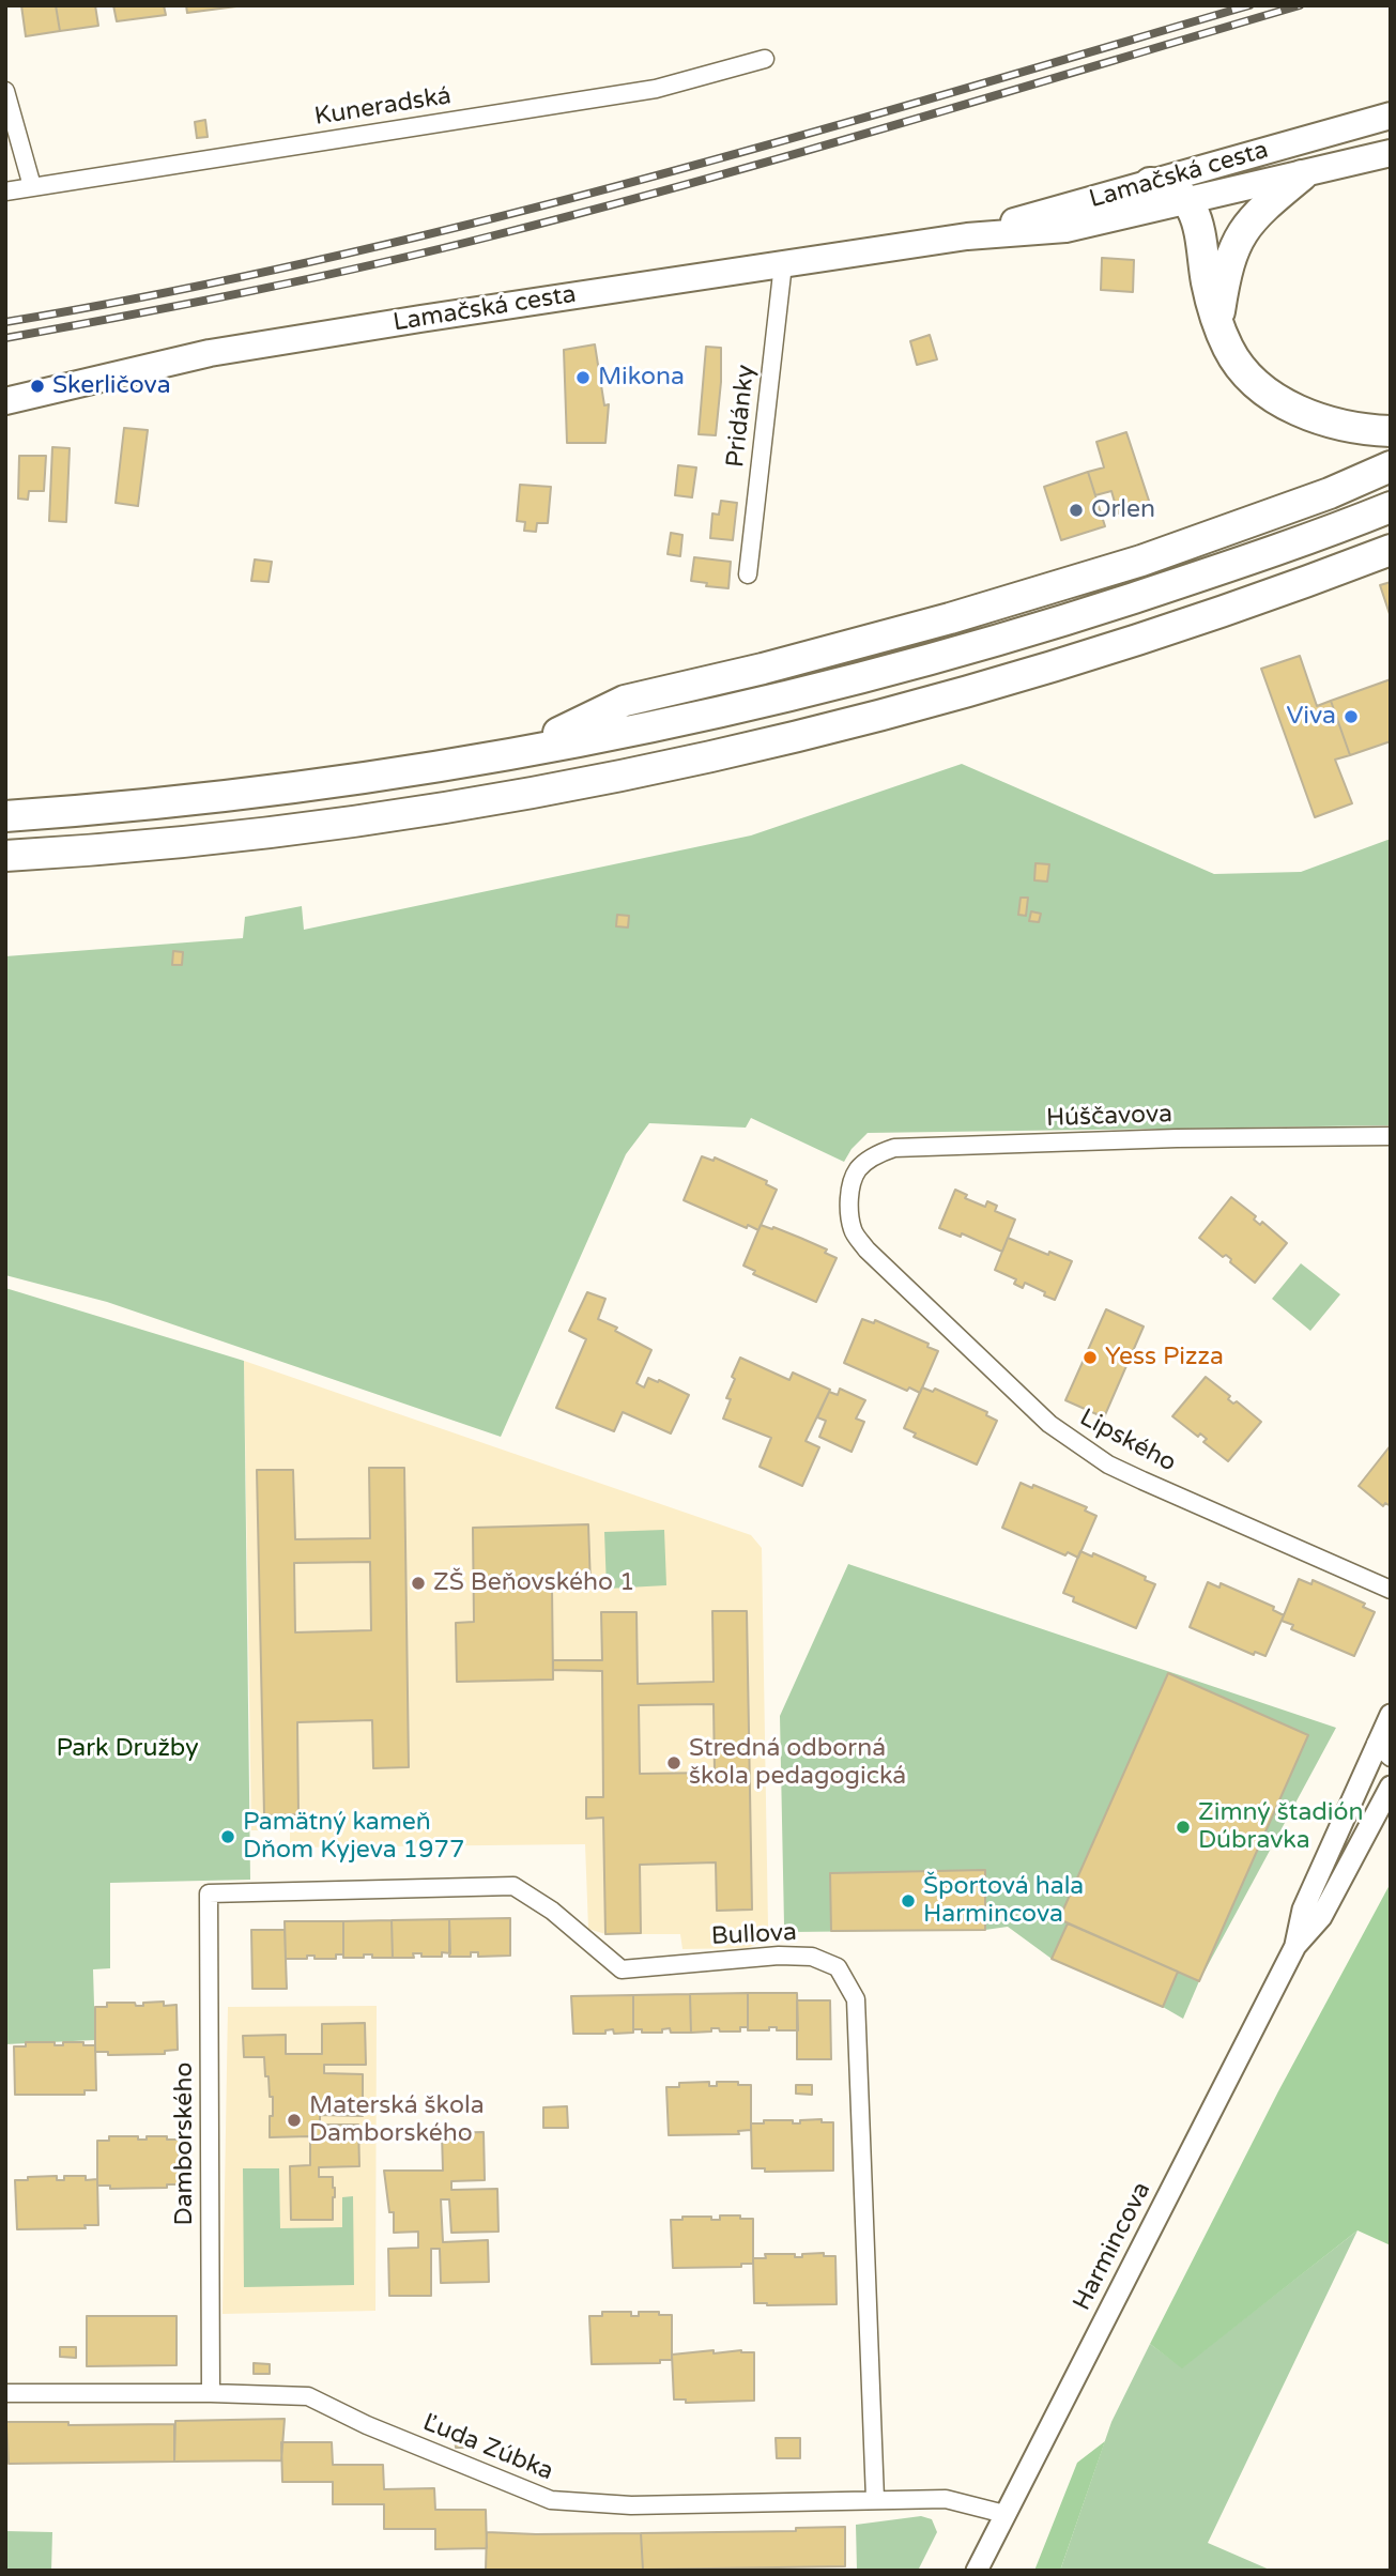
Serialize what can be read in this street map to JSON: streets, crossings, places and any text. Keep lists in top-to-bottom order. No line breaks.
{"streets":{"main road":["Lamačská cesta"],"street":["Kuneradská","Pridánky","Húščavova","Lipského","Bullova","Damborského","Harmincova","Ľuda Zúbka"]},"crossings":[["Lamačská cesta","Pridánky"],["Húščavova","Lipského"],["Bullova","Damborského"],["Bullova","Ľuda Zúbka"],["Damborského","Ľuda Zúbka"],["Harmincova","Ľuda Zúbka"]],"parks":["Park Družby"],"places":["Mikona","Skerličova","Orlen","Viva","Yess Pizza","ZŠ Beňovského 1","Stredná odborná škola pedagogická","Zimný štadión Dúbravka","Pamätný kameň Dňom Kyjeva 1977","Športová hala Harmincova","Materská škola Damborského"]}
